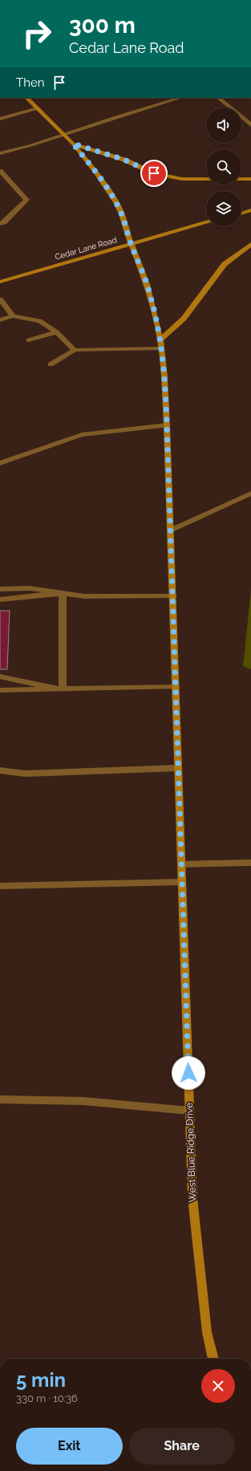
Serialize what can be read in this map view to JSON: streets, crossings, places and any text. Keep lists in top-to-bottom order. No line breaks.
{"streets":{"main road":["Cedar Lane Road","West Blue Ridge Drive"]},"crossings":[["Cedar Lane Road","West Blue Ridge Drive"]],"page":{"turn":["300 m","Cedar Lane Road"],"then":"Then","heading":["5 min","330 m · 10:36"],"buttons":["Exit","Share"]}}
